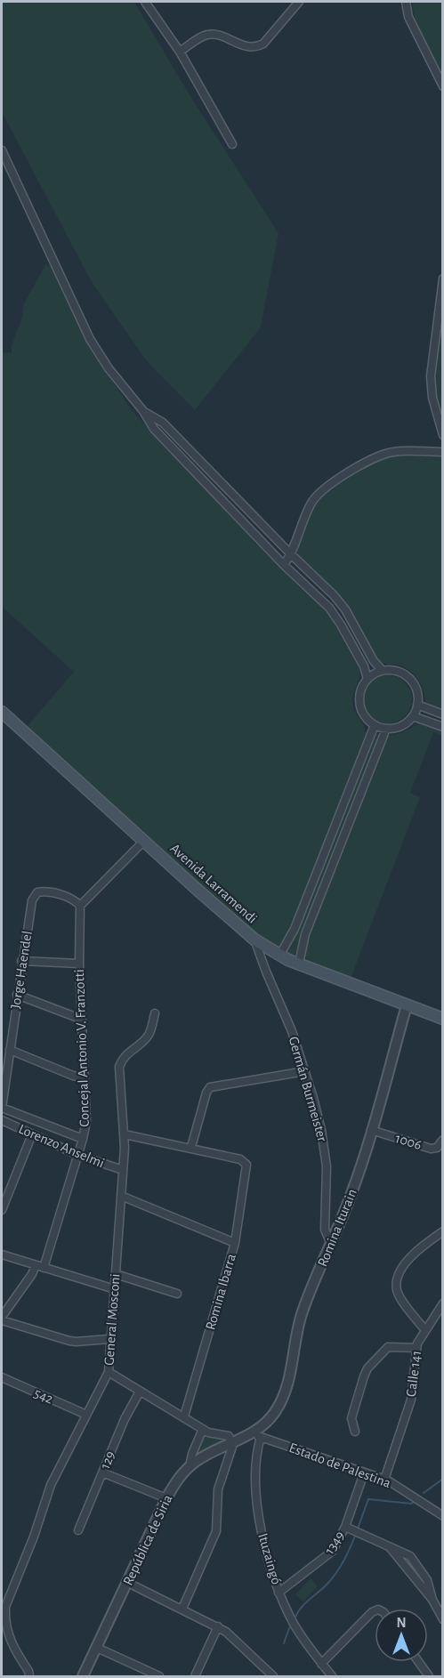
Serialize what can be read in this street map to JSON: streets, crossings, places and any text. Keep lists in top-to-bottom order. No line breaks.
{"streets":{"main road":["Avenida Larramendi"],"street":["Jorge Haendel","Concejal Antonio V. Franzotti","Germán Burmeister","1006","Lorenzo Anselmi","Romina Iturain","Romina Ibarra","General Mosconi","Calle 141","542","129","Estado de Palestina","República de Siria","1349","Ituzaingó"]},"crossings":[["Avenida Larramendi","Germán Burmeister"],["Avenida Larramendi","Romina Iturain"],["Jorge Haendel","Concejal Antonio V. Franzotti"],["Concejal Antonio V. Franzotti","Lorenzo Anselmi"],["Germán Burmeister","Romina Iturain"],["1006","Romina Iturain"],["Lorenzo Anselmi","General Mosconi"],["Romina Iturain","Estado de Palestina"],["Romina Iturain","República de Siria"],["Romina Iturain","Ituzaingó"],["General Mosconi","542"],["Calle 141","Estado de Palestina"],["Estado de Palestina","República de Siria"],["Estado de Palestina","1349"],["Estado de Palestina","Ituzaingó"],["República de Siria","Ituzaingó"],["1349","Ituzaingó"]],"north":"top"}
